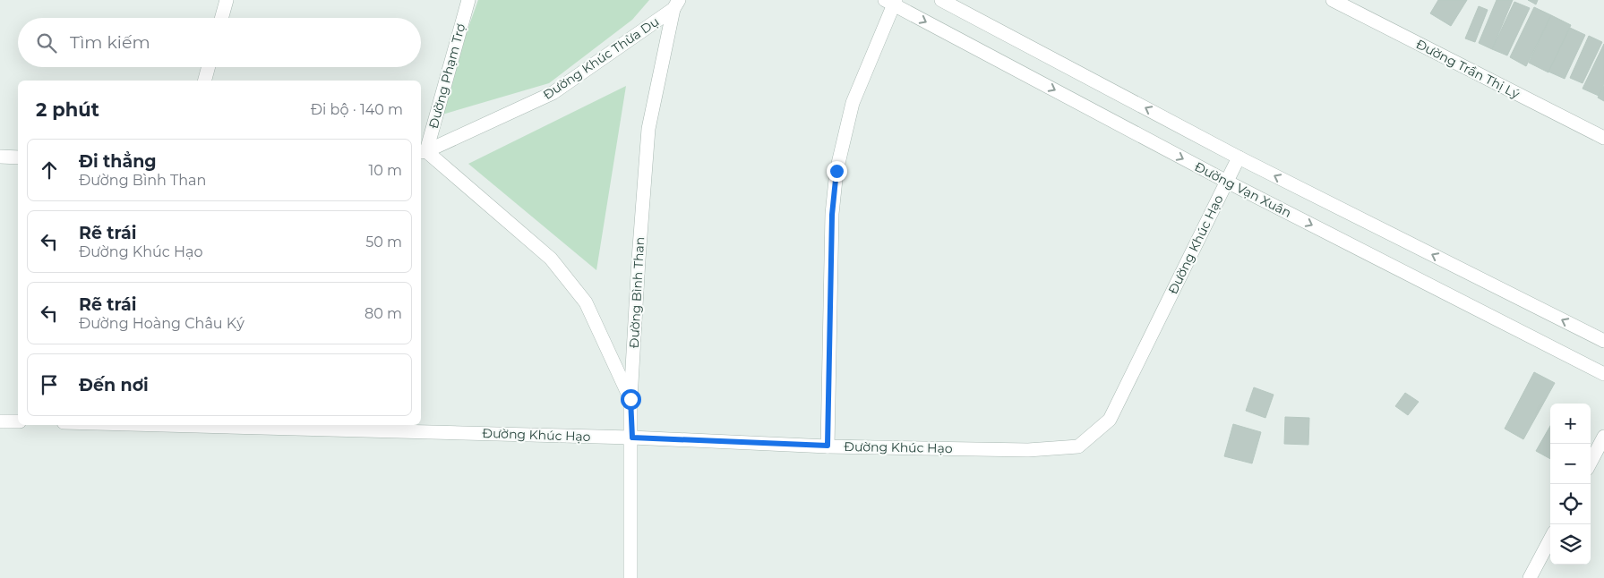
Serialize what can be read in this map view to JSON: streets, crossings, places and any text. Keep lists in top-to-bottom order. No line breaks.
{"streets":{"street":["Đường Khúc Thừa Dụ","Đường Trần Thị Lý","Đường Phạm Trợ","Đường Vạn Xuân","Đường Khúc Hạo","Đường Bình Than"]},"crossings":[["Đường Khúc Thừa Dụ","Đường Phạm Trợ"],["Đường Khúc Thừa Dụ","Đường Bình Than"],["Đường Vạn Xuân","Đường Khúc Hạo"],["Đường Khúc Hạo","Đường Bình Than"]],"page":{"search":"Tìm kiếm","heading":["2 phút","Đi bộ · 140 m"],"list":[["Đi thẳng","Đường Bình Than","10 m"],["Rẽ trái","Đường Khúc Hạo","50 m"],["Rẽ trái","Đường Hoàng Châu Ký","80 m"],"Đến nơi"],"map_buttons":["+","−"]}}
